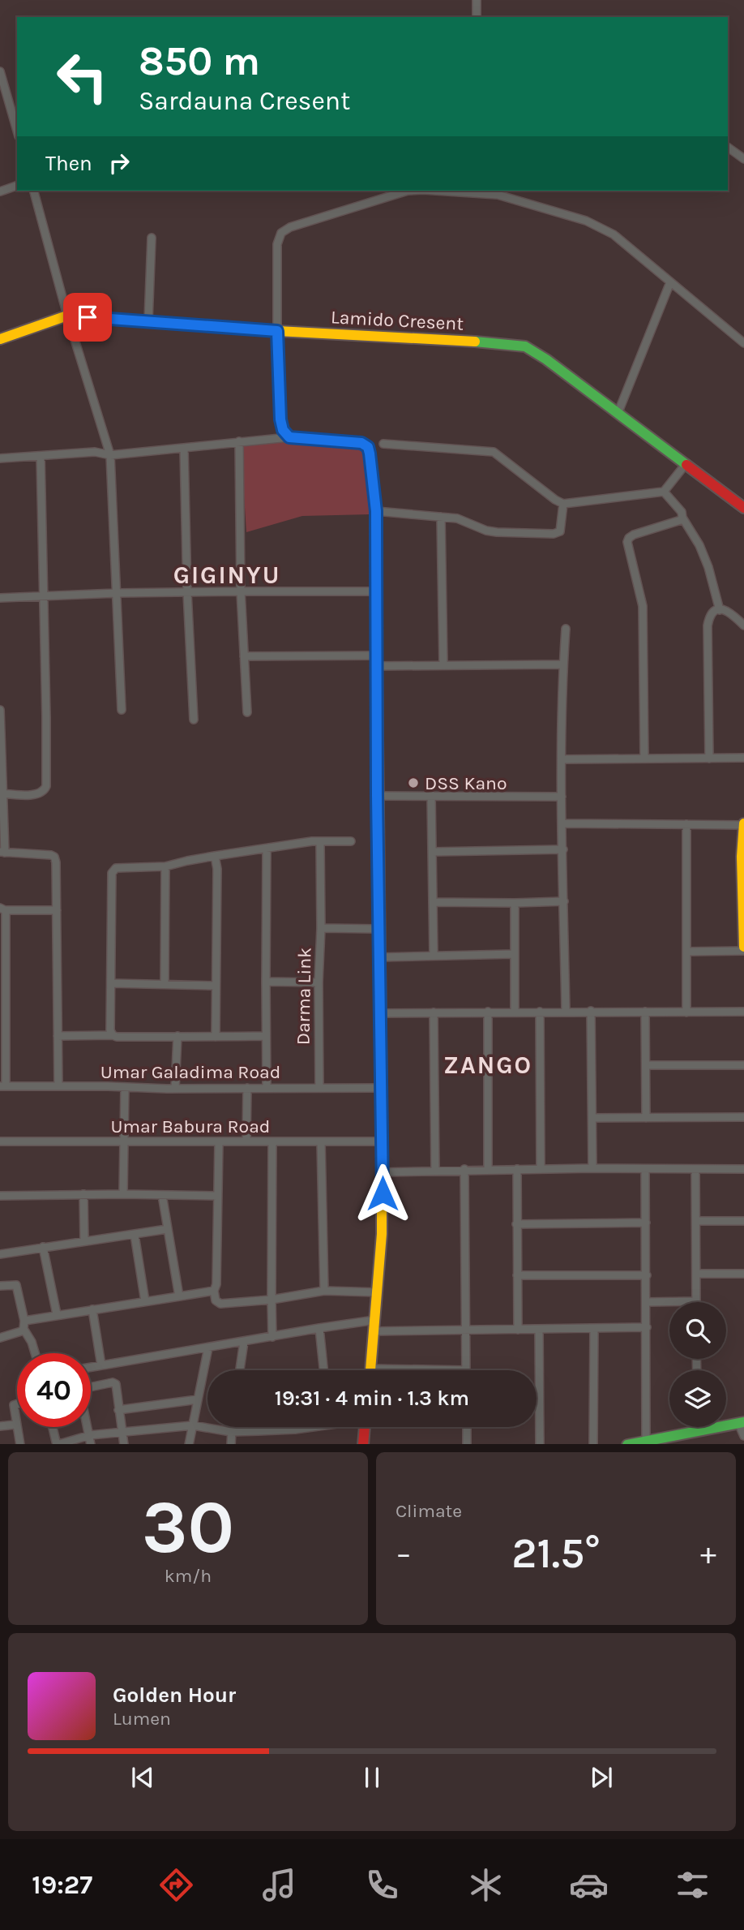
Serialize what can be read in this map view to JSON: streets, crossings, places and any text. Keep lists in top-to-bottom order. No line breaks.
{"streets":{"street":["Lamido Cresent","Darma Link","Umar Galadima Road","Umar Babura Road"]},"crossings":[["Darma Link","Umar Galadima Road"]],"districts":["GIGINYU","ZANGO"],"places":["DSS Kano"],"page":{"turn":["850 m","Sardauna Cresent"],"then":"Then","limit":"40","trip":"19:31 · 4 min · 1.3 km","tile":[["30","km/h"],"Climate"],"heat":["−","21.5°","+"],"song":["Golden Hour","Lumen"],"tabs":"19:27"}}
